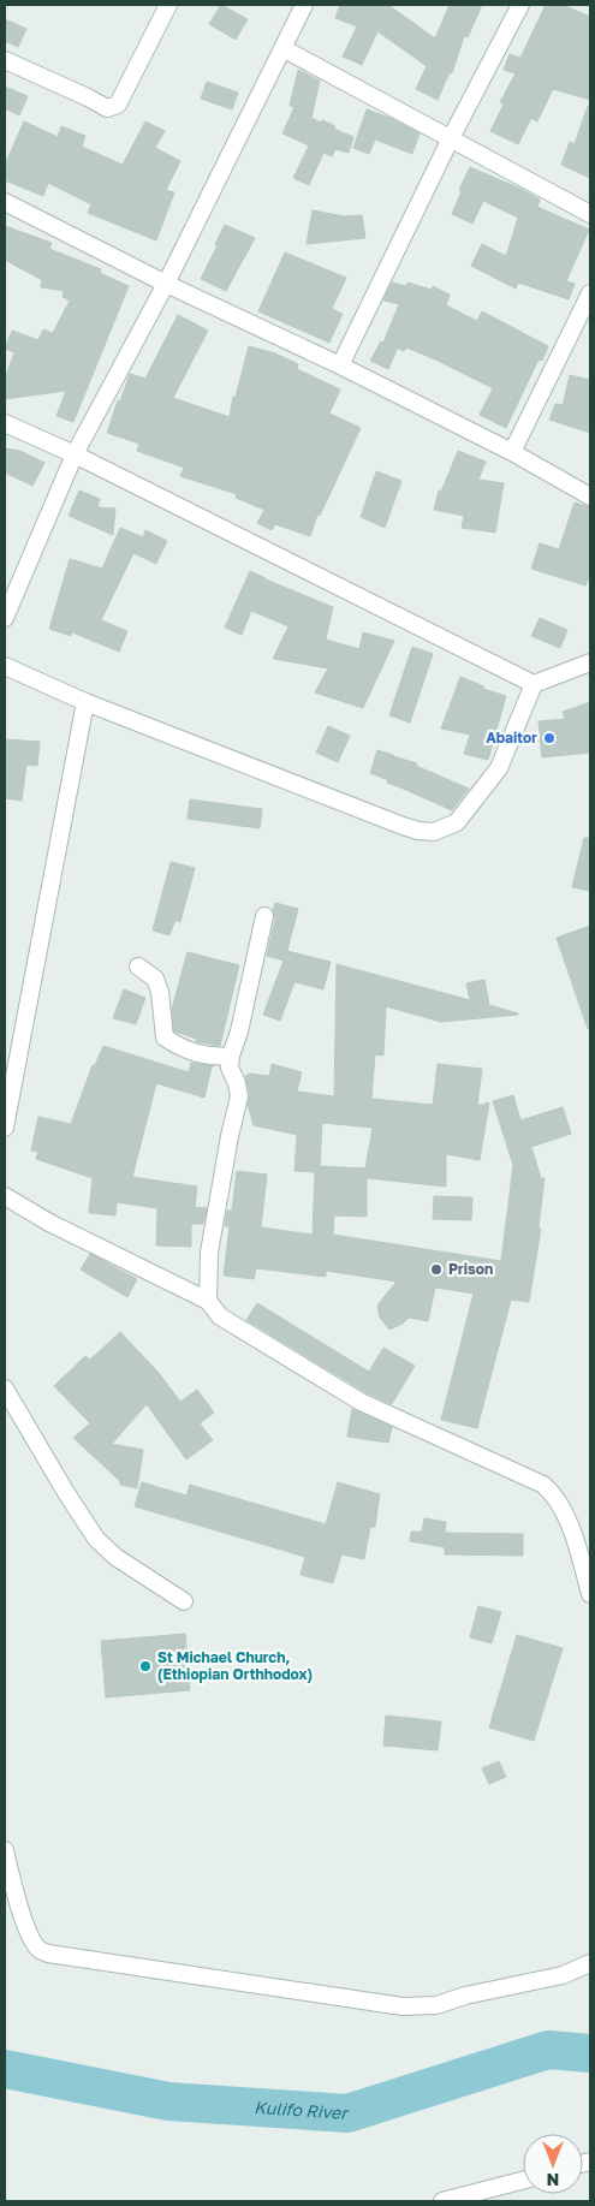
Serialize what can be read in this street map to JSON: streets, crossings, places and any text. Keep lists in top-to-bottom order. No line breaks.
{"water":["Kulifo River"],"places":["Abaitor","Prison","St Michael Church, (Ethiopian Orthhodox)"],"north":"bottom"}
